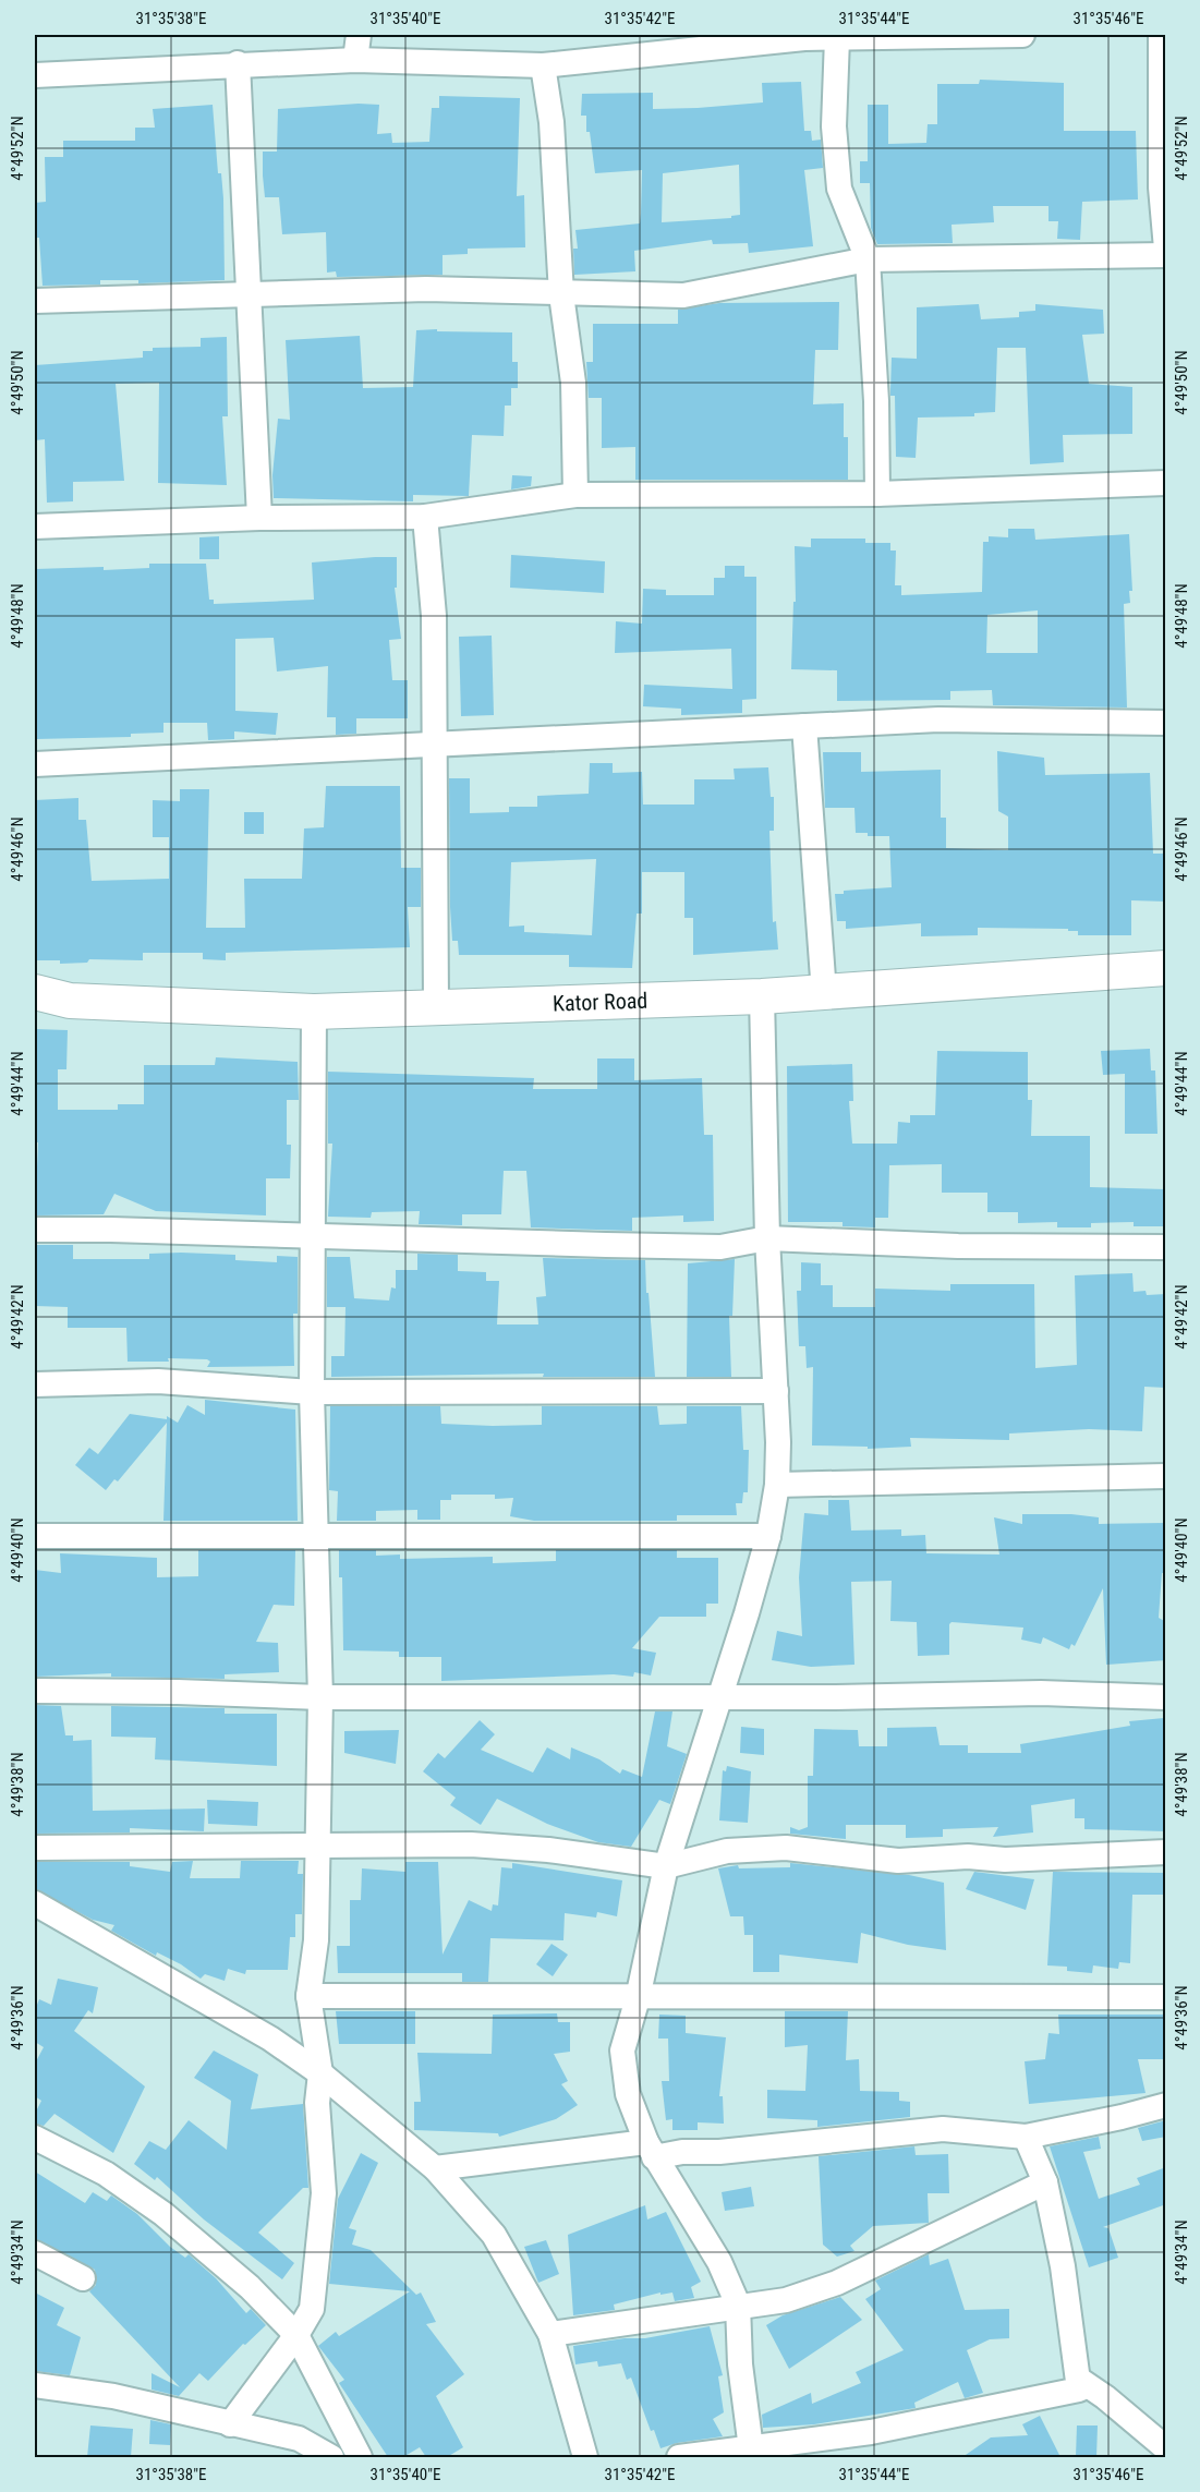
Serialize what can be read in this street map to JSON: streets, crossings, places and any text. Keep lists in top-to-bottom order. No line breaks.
{"streets":{"main road":["Kator Road"]},"coordinates":["31°35'38\"E","31°35'40\"E","31°35'42\"E","31°35'44\"E","31°35'46\"E","4°49'52\"N","4°49'50\"N","4°49'48\"N","4°49'46\"N","4°49'44\"N","4°49'42\"N","4°49'40\"N","4°49'38\"N","4°49'36\"N","4°49'34\"N"]}
